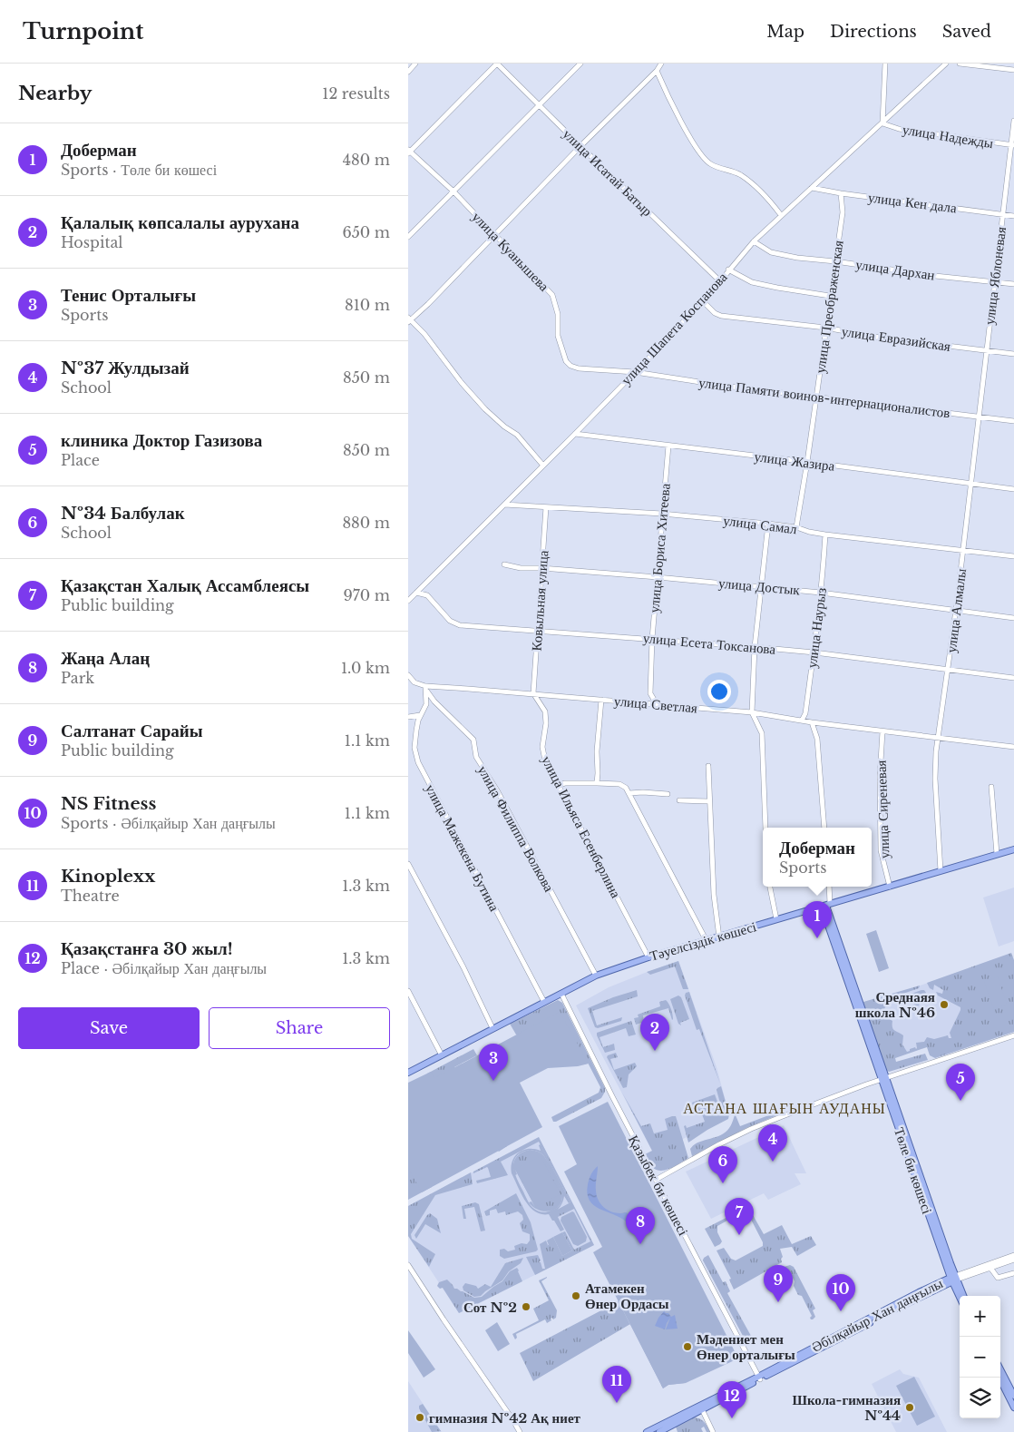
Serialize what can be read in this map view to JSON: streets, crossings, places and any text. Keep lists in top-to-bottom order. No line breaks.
{"streets":{"main road":["Тәуелсіздік көшесі","Төле би көшесі","Әбілқайыр Хан даңғылы"],"street":["улица Надежды","улица Исатай Батыр","улица Кен дала","улица Куанышева","улица Дархан","улица Яблоневая","улица Преображенская","улица Шапета Коспанова","улица Евразийская","улица Памяти воинов-интернационалистов","улица Жазира","улица Самал","улица Бориса Хитеева","улица Достык","Ковыльная улица","улица Алмалы","улица Наурыз","улица Есета Токсанова","улица Светлая","улица Сиреневая","улица Ильяса Есенберлина","улица Филиппа Волкова","улица Мажекена Бутина","Қазыбек би көшесі"]},"crossings":[["улица Надежды","улица Яблоневая"],["улица Надежды","улица Шапета Коспанова"],["улица Исатай Батыр","улица Шапета Коспанова"],["улица Кен дала","улица Яблоневая"],["улица Кен дала","улица Преображенская"],["улица Кен дала","улица Шапета Коспанова"],["улица Куанышева","улица Шапета Коспанова"],["улица Куанышева","улица Памяти воинов-интернационалистов"],["улица Дархан","улица Яблоневая"],["улица Дархан","улица Преображенская"],["улица Дархан","улица Шапета Коспанова"],["улица Яблоневая","улица Евразийская"],["улица Яблоневая","улица Алмалы"],["улица Преображенская","улица Евразийская"],["улица Преображенская","улица Памяти воинов-интернационалистов"],["улица Преображенская","улица Жазира"],["улица Преображенская","улица Самал"],["улица Шапета Коспанова","улица Евразийская"],["улица Шапета Коспанова","улица Памяти воинов-интернационалистов"],["улица Шапета Коспанова","улица Жазира"],["улица Шапета Коспанова","улица Самал"],["улица Шапета Коспанова","улица Есета Токсанова"],["улица Евразийская","улица Алмалы"],["улица Памяти воинов-интернационалистов","улица Алмалы"],["улица Жазира","улица Бориса Хитеева"],["улица Жазира","улица Алмалы"],["улица Самал","улица Бориса Хитеева"],["улица Самал","Ковыльная улица"],["улица Самал","улица Алмалы"],["улица Самал","улица Наурыз"],["улица Бориса Хитеева","улица Достык"],["улица Бориса Хитеева","улица Есета Токсанова"],["улица Бориса Хитеева","улица Светлая"],["улица Достык","Ковыльная улица"],["улица Достык","улица Алмалы"],["улица Достык","улица Наурыз"],["Ковыльная улица","улица Есета Токсанова"],["Ковыльная улица","улица Светлая"],["Ковыльная улица","улица Ильяса Есенберлина"],["улица Алмалы","улица Есета Токсанова"],["улица Алмалы","улица Светлая"],["улица Алмалы","Тәуелсіздік көшесі"],["улица Наурыз","улица Есета Токсанова"],["улица Наурыз","улица Светлая"],["улица Светлая","улица Сиреневая"],["улица Светлая","улица Ильяса Есенберлина"],["улица Светлая","улица Филиппа Волкова"],["улица Светлая","улица Мажекена Бутина"],["улица Сиреневая","Тәуелсіздік көшесі"],["улица Ильяса Есенберлина","Тәуелсіздік көшесі"],["улица Филиппа Волкова","улица Мажекена Бутина"],["улица Филиппа Волкова","Тәуелсіздік көшесі"],["улица Мажекена Бутина","Тәуелсіздік көшесі"],["Тәуелсіздік көшесі","Төле би көшесі"],["Тәуелсіздік көшесі","Қазыбек би көшесі"],["Төле би көшесі","Әбілқайыр Хан даңғылы"],["Қазыбек би көшесі","Әбілқайыр Хан даңғылы"]],"districts":["АСТАНА ШАҒЫН АУДАНЫ"],"places":["Среднаяя школа №46","Атамекен Өнер Ордасы","Сот №2","Мәдениет мен Өнер орталығы","Школа-гимназия №44","гимназия №42 Ақ ниет"],"page":{"header":"Turnpoint","nav":["Map","Directions","Saved"],"heading":["Nearby","12 results"],"list":[{"mark":"1","name":"Доберман","note":"Sports · Төле би көшесі","value":"480 m"},{"mark":"2","name":"Қалалық көпсалалы аурухана","note":"Hospital","value":"650 m"},{"mark":"3","name":"Тенис Орталығы","note":"Sports","value":"810 m"},{"mark":"4","name":"№37 Жулдызай","note":"School","value":"850 m"},{"mark":"5","name":"клиника Доктор Газизова","note":"Place","value":"850 m"},{"mark":"6","name":"№34 Балбулак","note":"School","value":"880 m"},{"mark":"7","name":"Қазақстан Халық Ассамблеясы","note":"Public building","value":"970 m"},{"mark":"8","name":"Жаңа Алаң","note":"Park","value":"1.0 km"},{"mark":"9","name":"Салтанат Сарайы","note":"Public building","value":"1.1 km"},{"mark":"10","name":"NS Fitness","note":"Sports · Әбілқайыр Хан даңғылы","value":"1.1 km"},{"mark":"11","name":"Kinoplexx","note":"Theatre","value":"1.3 km"},{"mark":"12","name":"Қазақстанға 30 жыл!","note":"Place · Әбілқайыр Хан даңғылы","value":"1.3 km"}],"popup":["Доберман","Sports"],"pins":["1","2","3","5","4","6","7","8","9","10","11","12"],"buttons":["Save","Share"],"map_buttons":["+","−"]}}
